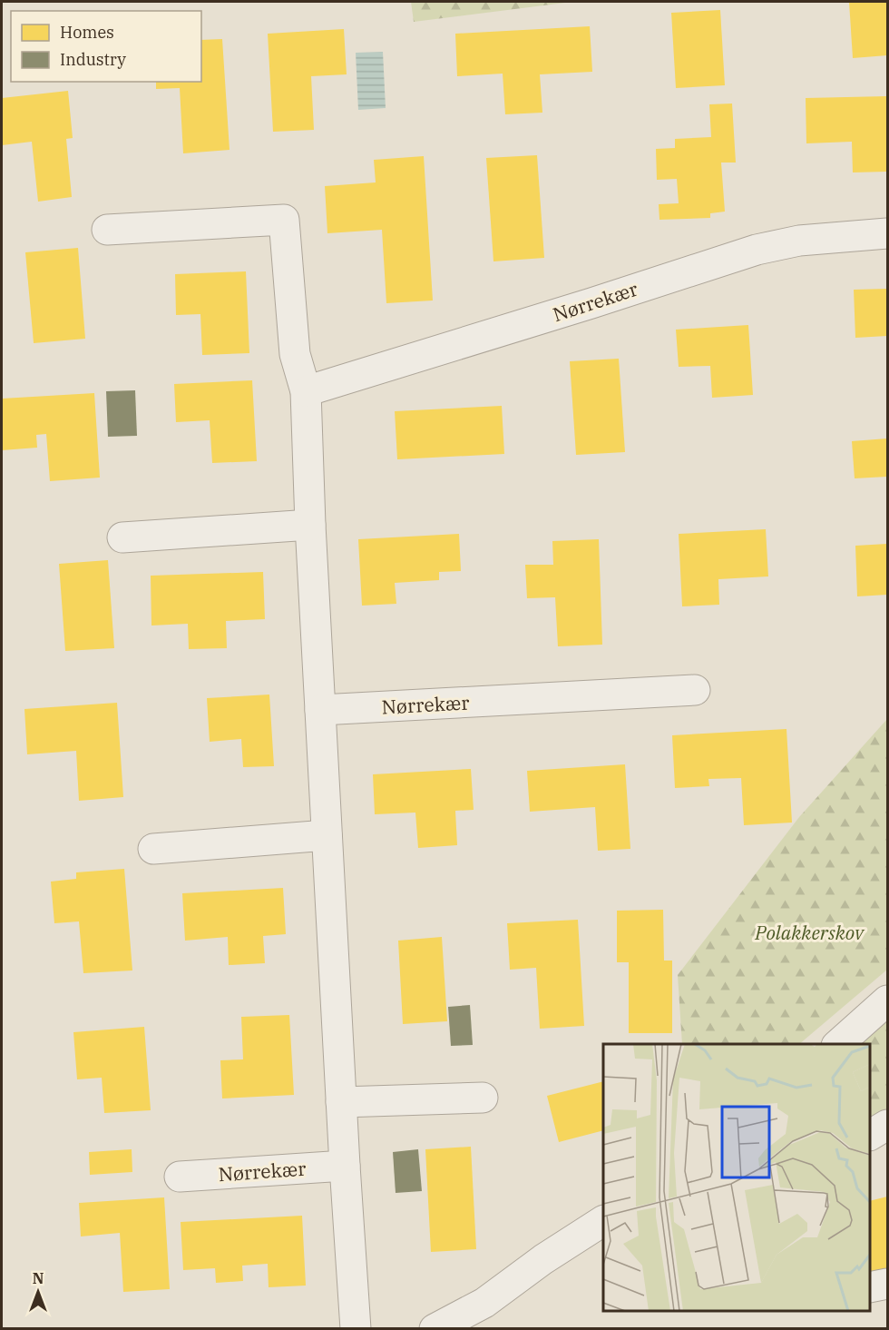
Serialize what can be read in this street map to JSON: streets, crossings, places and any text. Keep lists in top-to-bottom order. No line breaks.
{"streets":{"street":["Nørrekær"]},"parks":["Polakkerskov"],"legend":["Homes","Industry"],"north":"top"}
